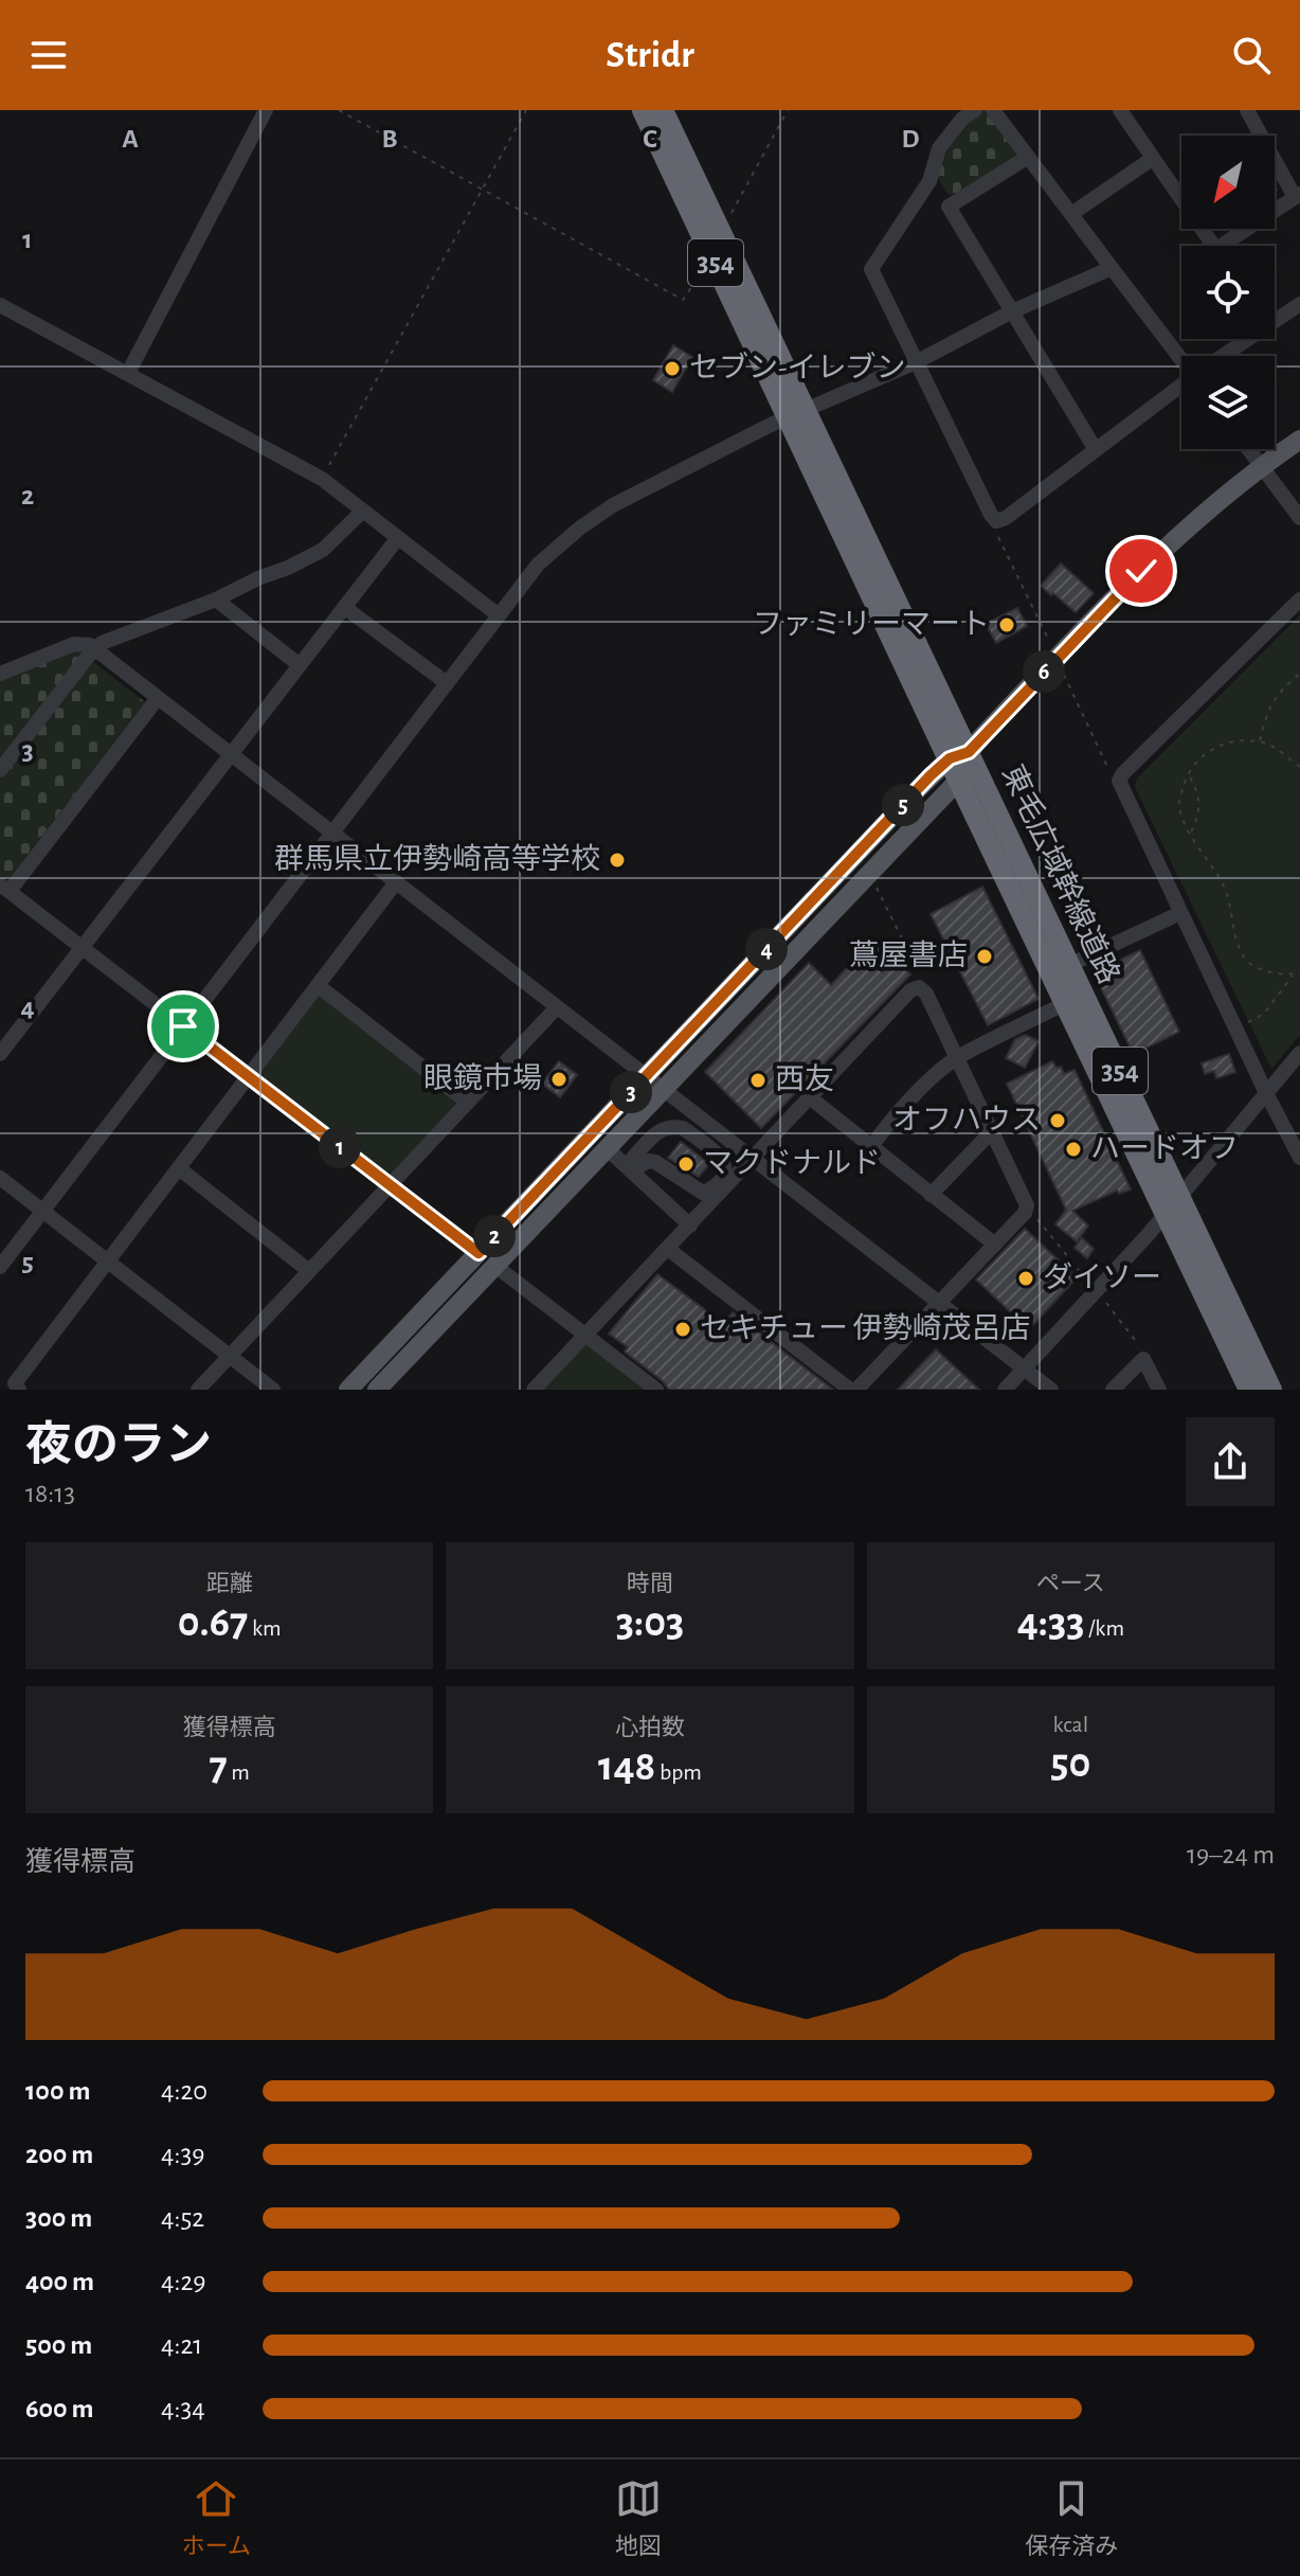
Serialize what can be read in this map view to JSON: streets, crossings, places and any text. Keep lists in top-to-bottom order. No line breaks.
{"streets":{"highway":["354","東毛広域幹線道路"]},"places":["セブン-イレブン","ファミリーマート","群馬県立伊勢崎高等学校","蔦屋書店","眼鏡市場","西友","オフハウス","ハードオフ","マクドナルド","ダイソー","セキチュー 伊勢崎茂呂店"],"north":"bottom left","page":{"header":"Stridr","pins":["6","5","4","3","1","2"],"heading":["夜のラン","18:13"],"stats":[["距離","0.67 km"],["時間","3:03"],["ペース","4:33 /km"],["獲得標高","7 m"],["心拍数","148 bpm"],["kcal","50"]],"chart":["獲得標高","19–24 m"],"list":[{"name":"100 m","note":"4:20"},{"name":"200 m","note":"4:39"},{"name":"300 m","note":"4:52"},{"name":"400 m","note":"4:29"},{"name":"500 m","note":"4:21"},{"name":"600 m","note":"4:34"}],"tabs":["ホーム","地図","保存済み"]},"grid":{"columns":["A","B","C","D"],"rows":["1","2","3","4","5"]}}
